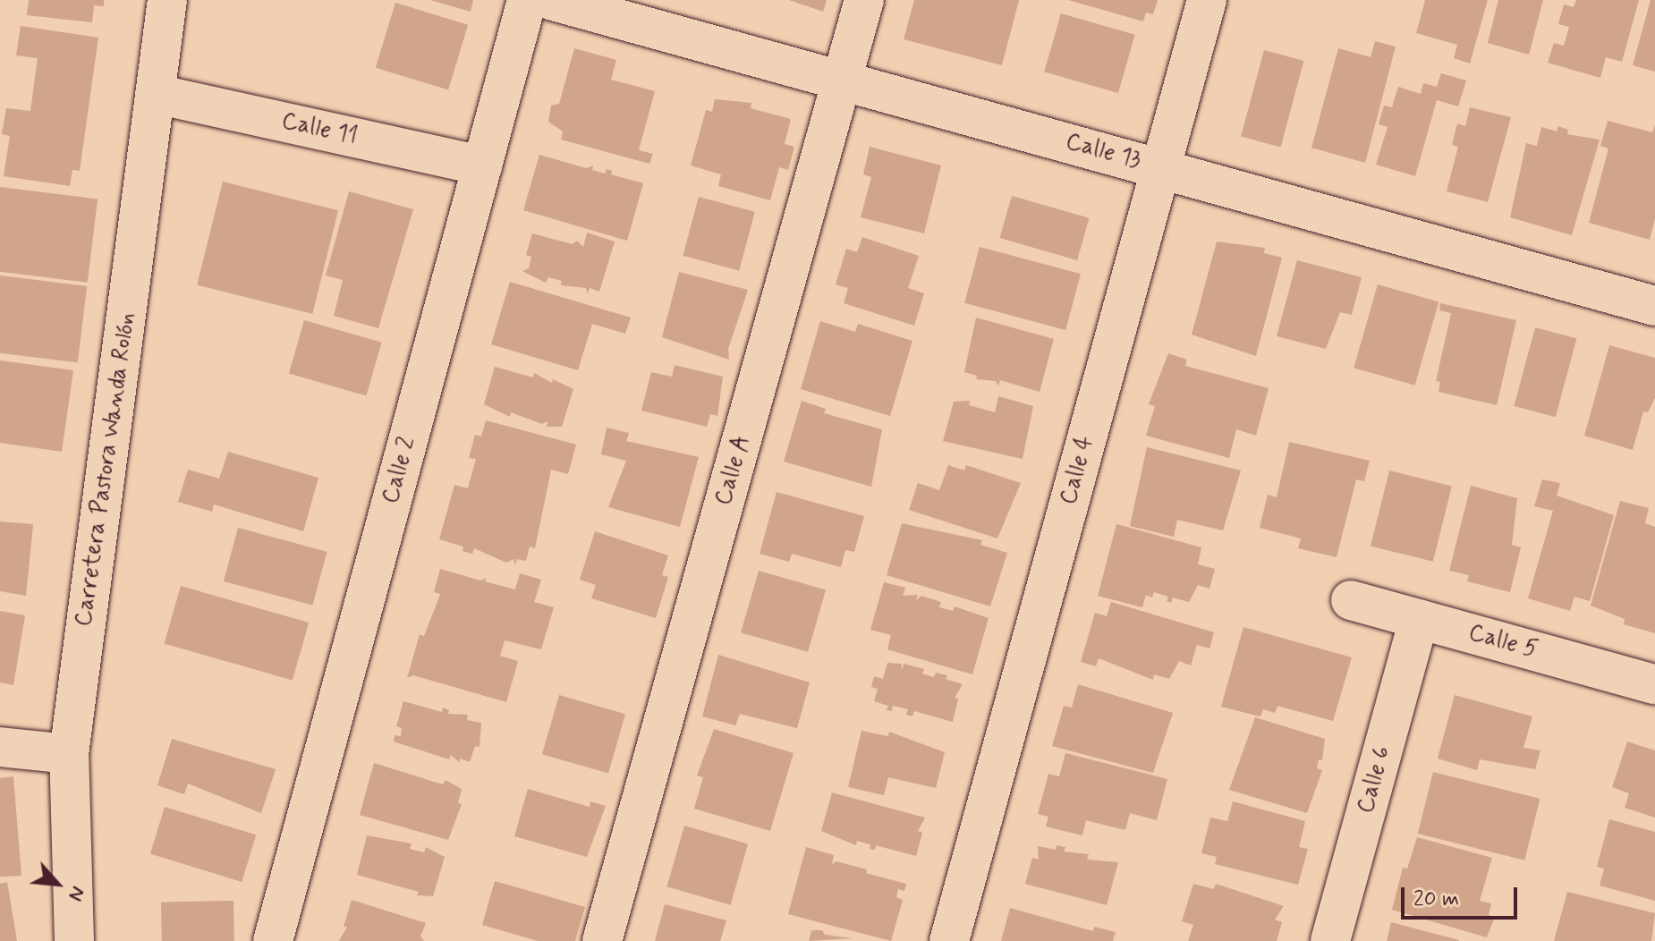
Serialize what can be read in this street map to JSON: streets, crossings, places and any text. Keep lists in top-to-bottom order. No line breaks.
{"streets":{"street":["Calle 11","Calle 13","Carretera Pastora Wanda Rolón","Calle 2","Calle A","Calle 4","Calle 5","Calle 6"]},"crossings":[["Calle 11","Carretera Pastora Wanda Rolón"],["Calle 11","Calle 2"],["Calle 13","Calle A"],["Calle 13","Calle 4"],["Calle 5","Calle 6"]],"scale_bar":"20 m","north":"bottom right"}
